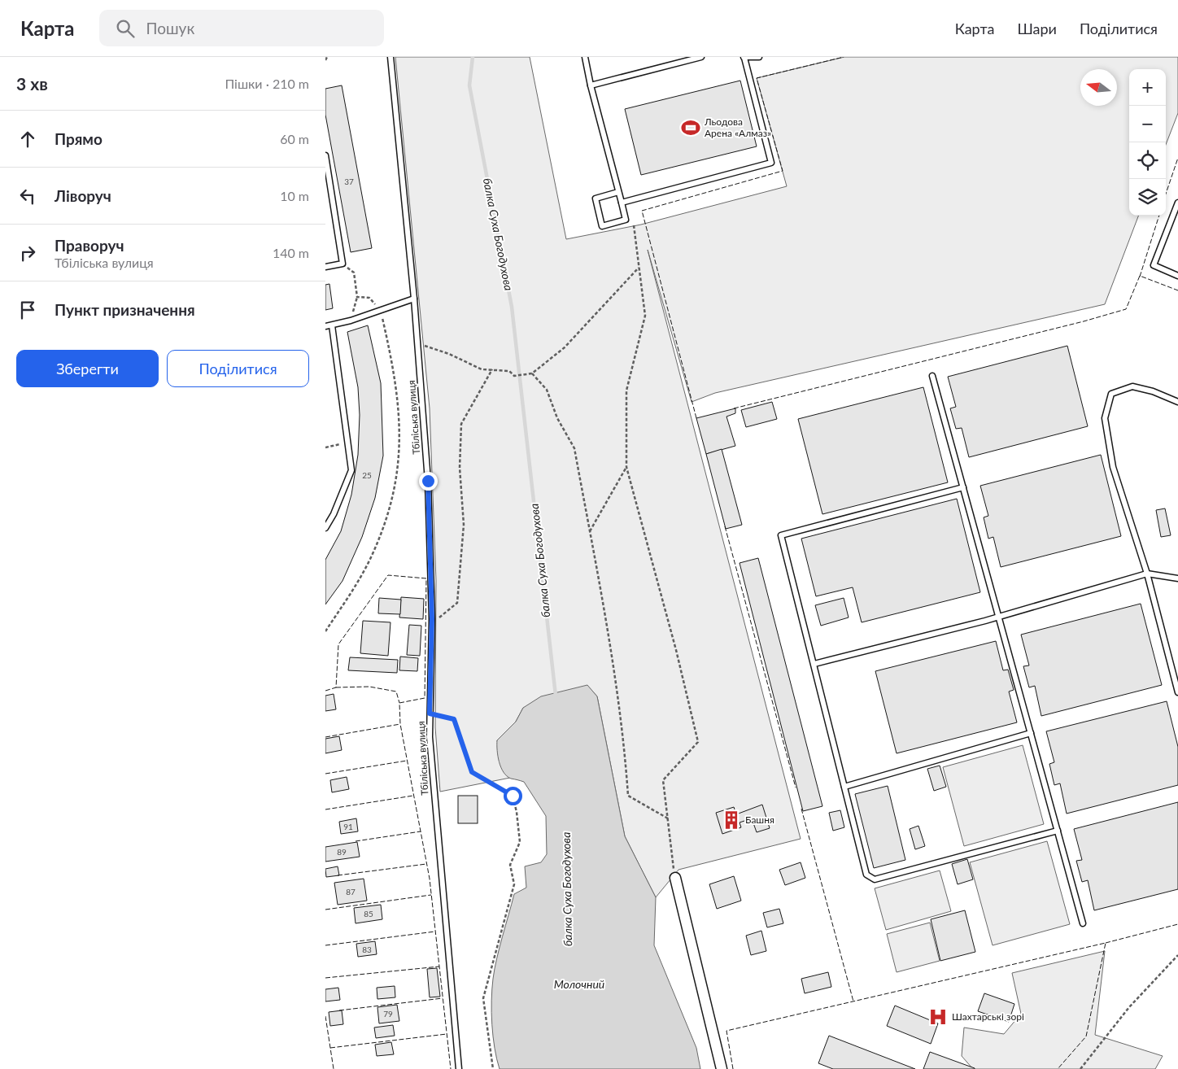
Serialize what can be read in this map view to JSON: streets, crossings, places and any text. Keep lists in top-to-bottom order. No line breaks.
{"streets":{"lane":["Тбіліська вулиця"]},"water":["балка Суха Богодухова","Молочний"],"places":{"sports":["Льодова Арена «Алмаз»"],"building":["Башня"],"hospital":["Шахтарські зорі"]},"house_numbers":["37","25","91","89","87","85","83","79"],"north":"left","page":{"header":"Карта","search":"Пошук","nav":["Карта","Шари","Поділитися"],"heading":["3 хв","Пішки · 210 m"],"map_buttons":["+","−"],"list":[["Прямо","60 m"],["Ліворуч","10 m"],["Праворуч","Тбіліська вулиця","140 m"],"Пункт призначення"],"buttons":["Зберегти","Поділитися"]}}
